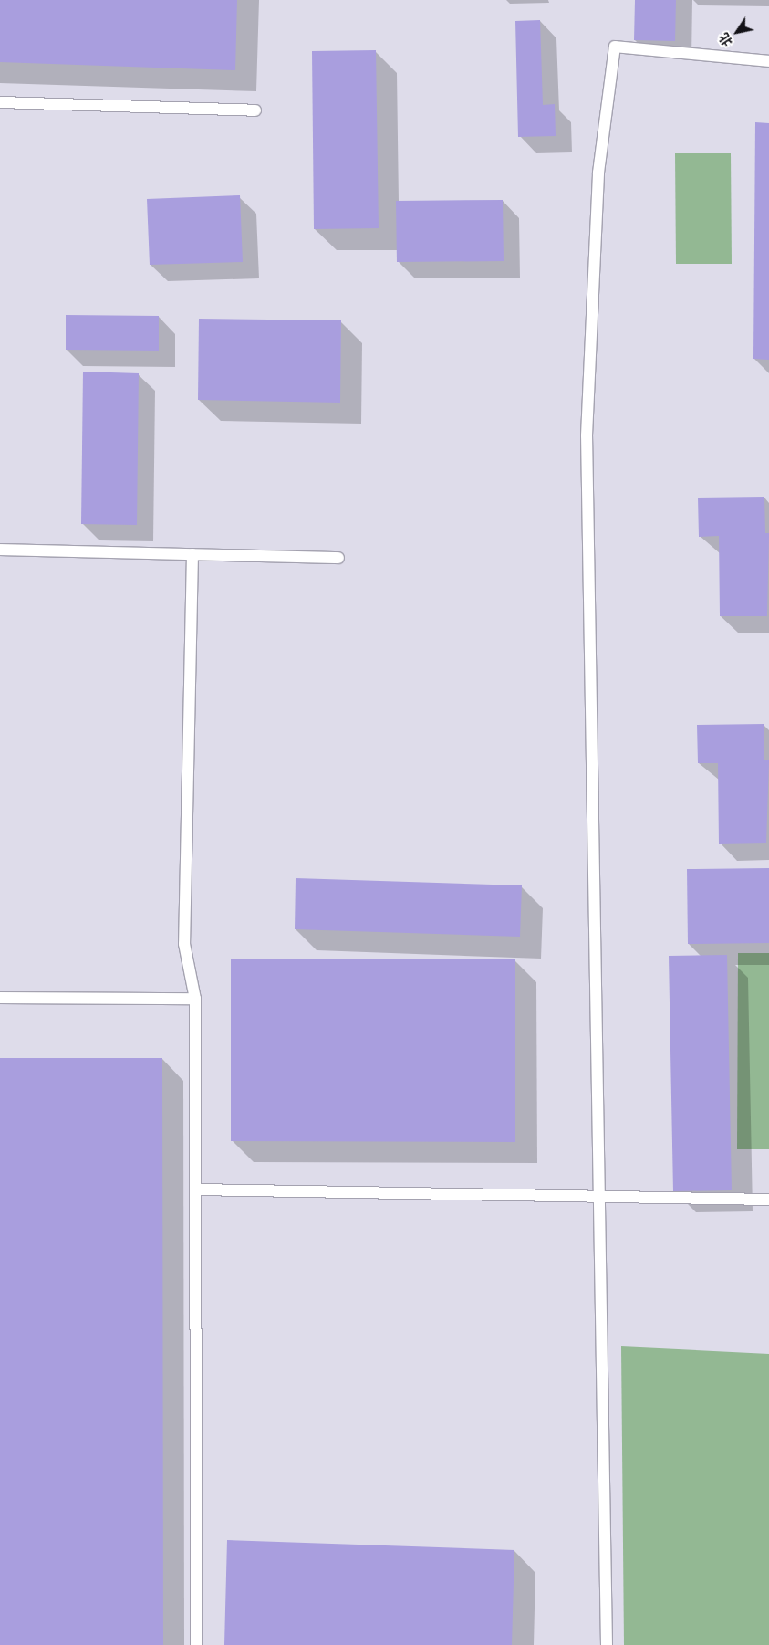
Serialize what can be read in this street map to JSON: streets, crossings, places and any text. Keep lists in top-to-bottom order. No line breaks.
{"north":"bottom left"}
